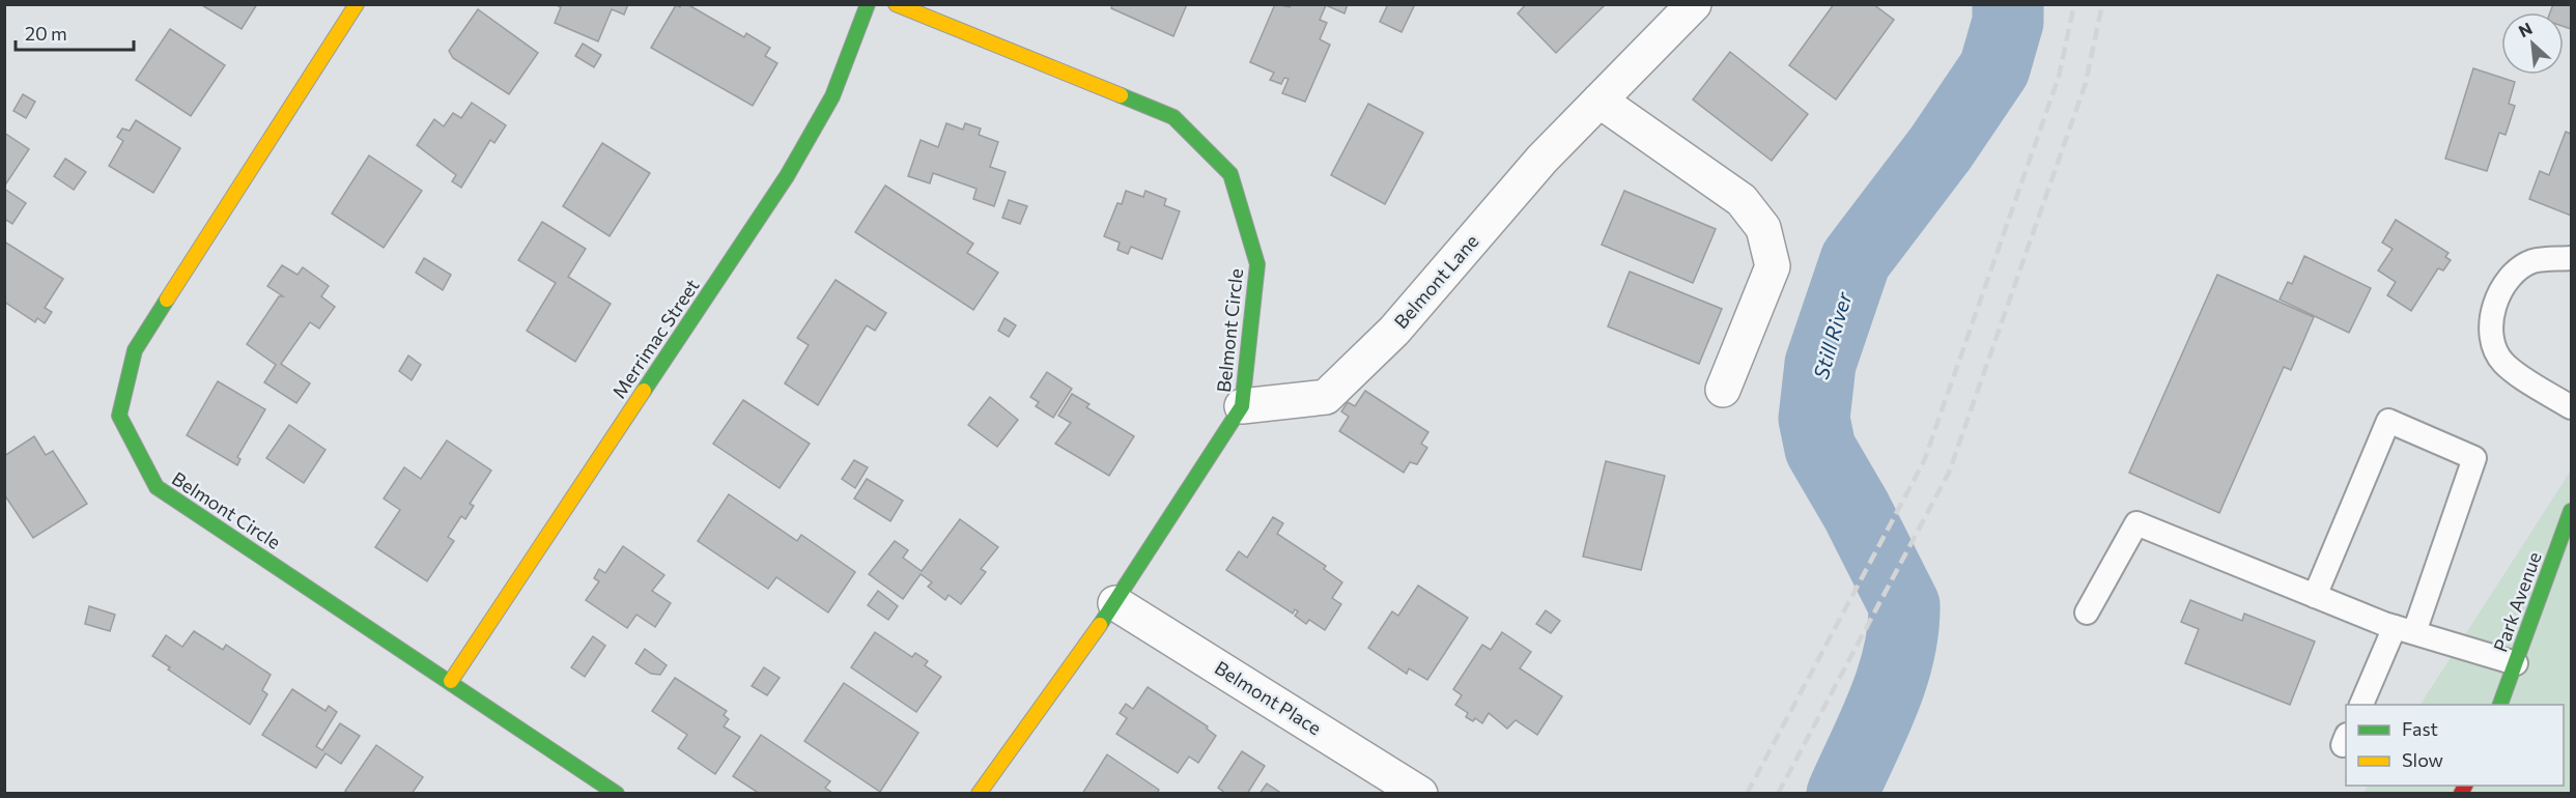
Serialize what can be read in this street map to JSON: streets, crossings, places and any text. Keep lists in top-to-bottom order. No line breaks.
{"streets":{"street":["Belmont Lane","Belmont Circle","Merrimac Street","Park Avenue","Belmont Place"]},"crossings":[["Belmont Lane","Belmont Circle"],["Belmont Circle","Merrimac Street"],["Belmont Circle","Belmont Place"]],"water":["Still River"],"legend":["Fast","Slow"],"scale_bar":"20 m","north":"top left"}
